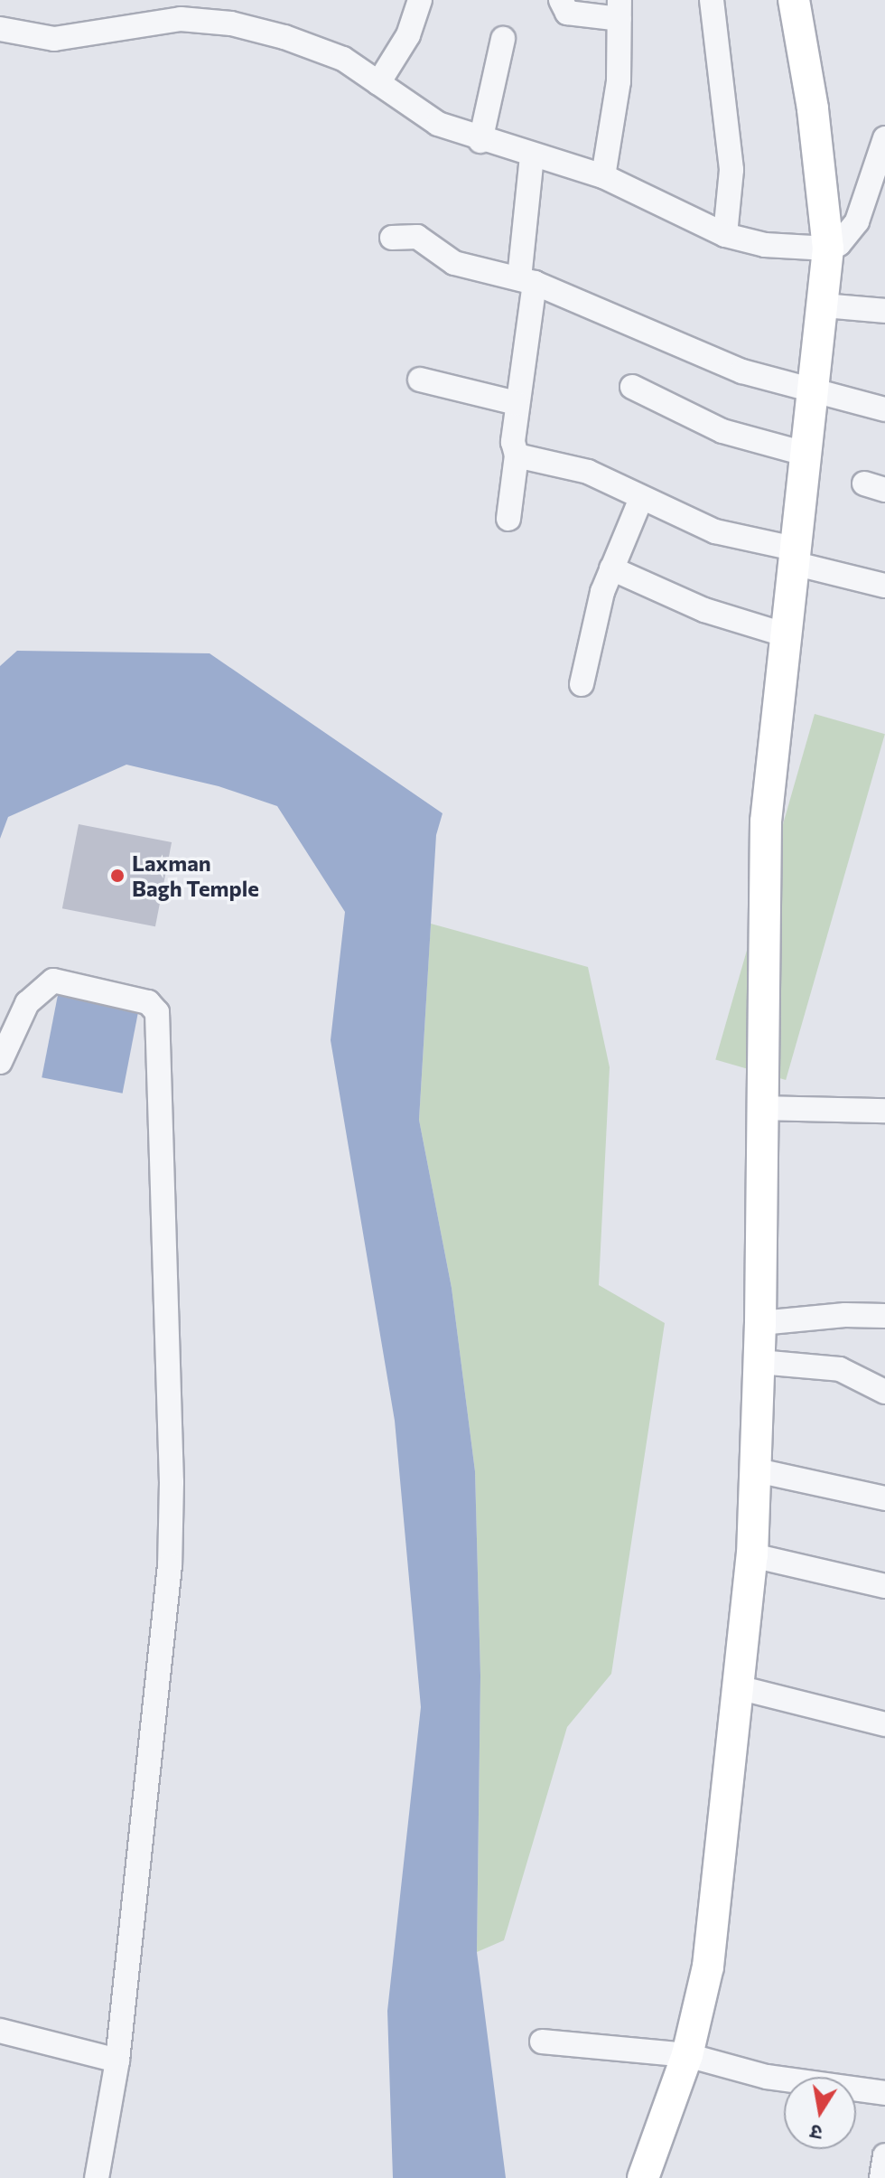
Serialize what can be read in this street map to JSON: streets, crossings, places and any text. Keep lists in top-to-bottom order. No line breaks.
{"places":["Laxman Bagh Temple"],"north":"bottom"}
